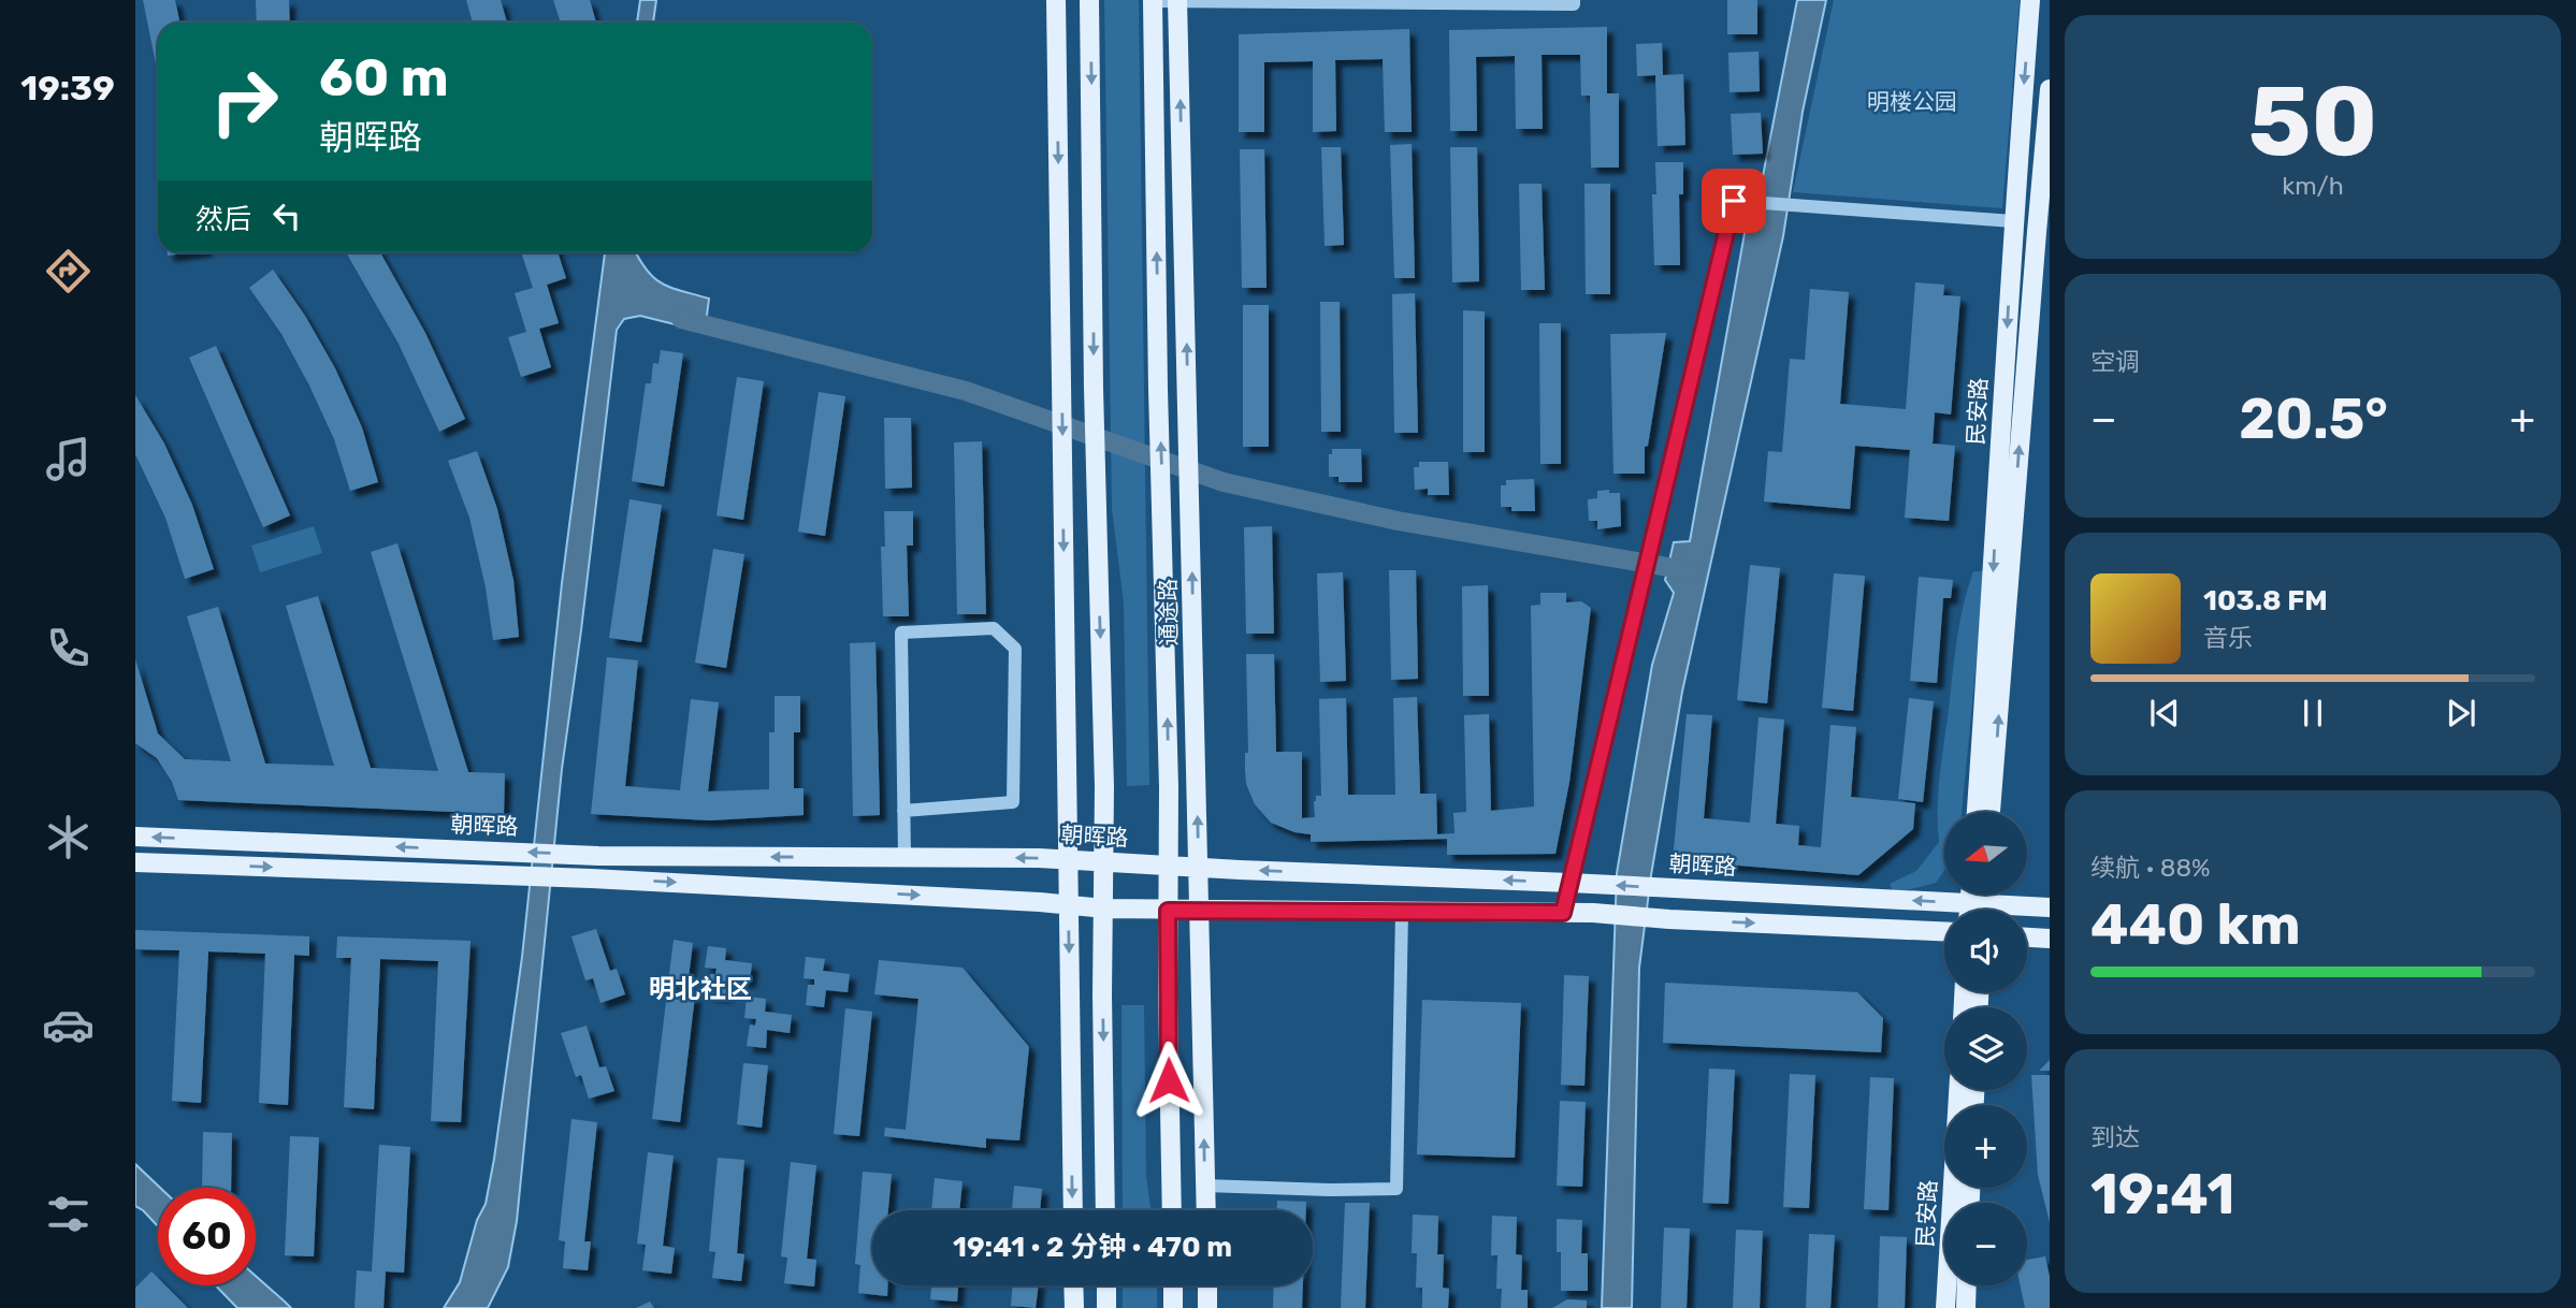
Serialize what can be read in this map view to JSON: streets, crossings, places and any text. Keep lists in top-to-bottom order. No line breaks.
{"streets":{"main road":["民安路","通途路","朝晖路"]},"crossings":[["通途路","朝晖路"]],"districts":["明北社区"],"parks":["明楼公园"],"north":"left","page":{"tabs":"19:39","tile":[["50","km/h"],"空调",["续航 · 88%","440 km"],["到达","19:41"]],"turn":["60 m","朝晖路"],"then":"然后","heat":["−","20.5°","+"],"song":["103.8 FM","音乐"],"map_buttons":["+","−"],"limit":"60","trip":"19:41 · 2 分钟 · 470 m"}}
